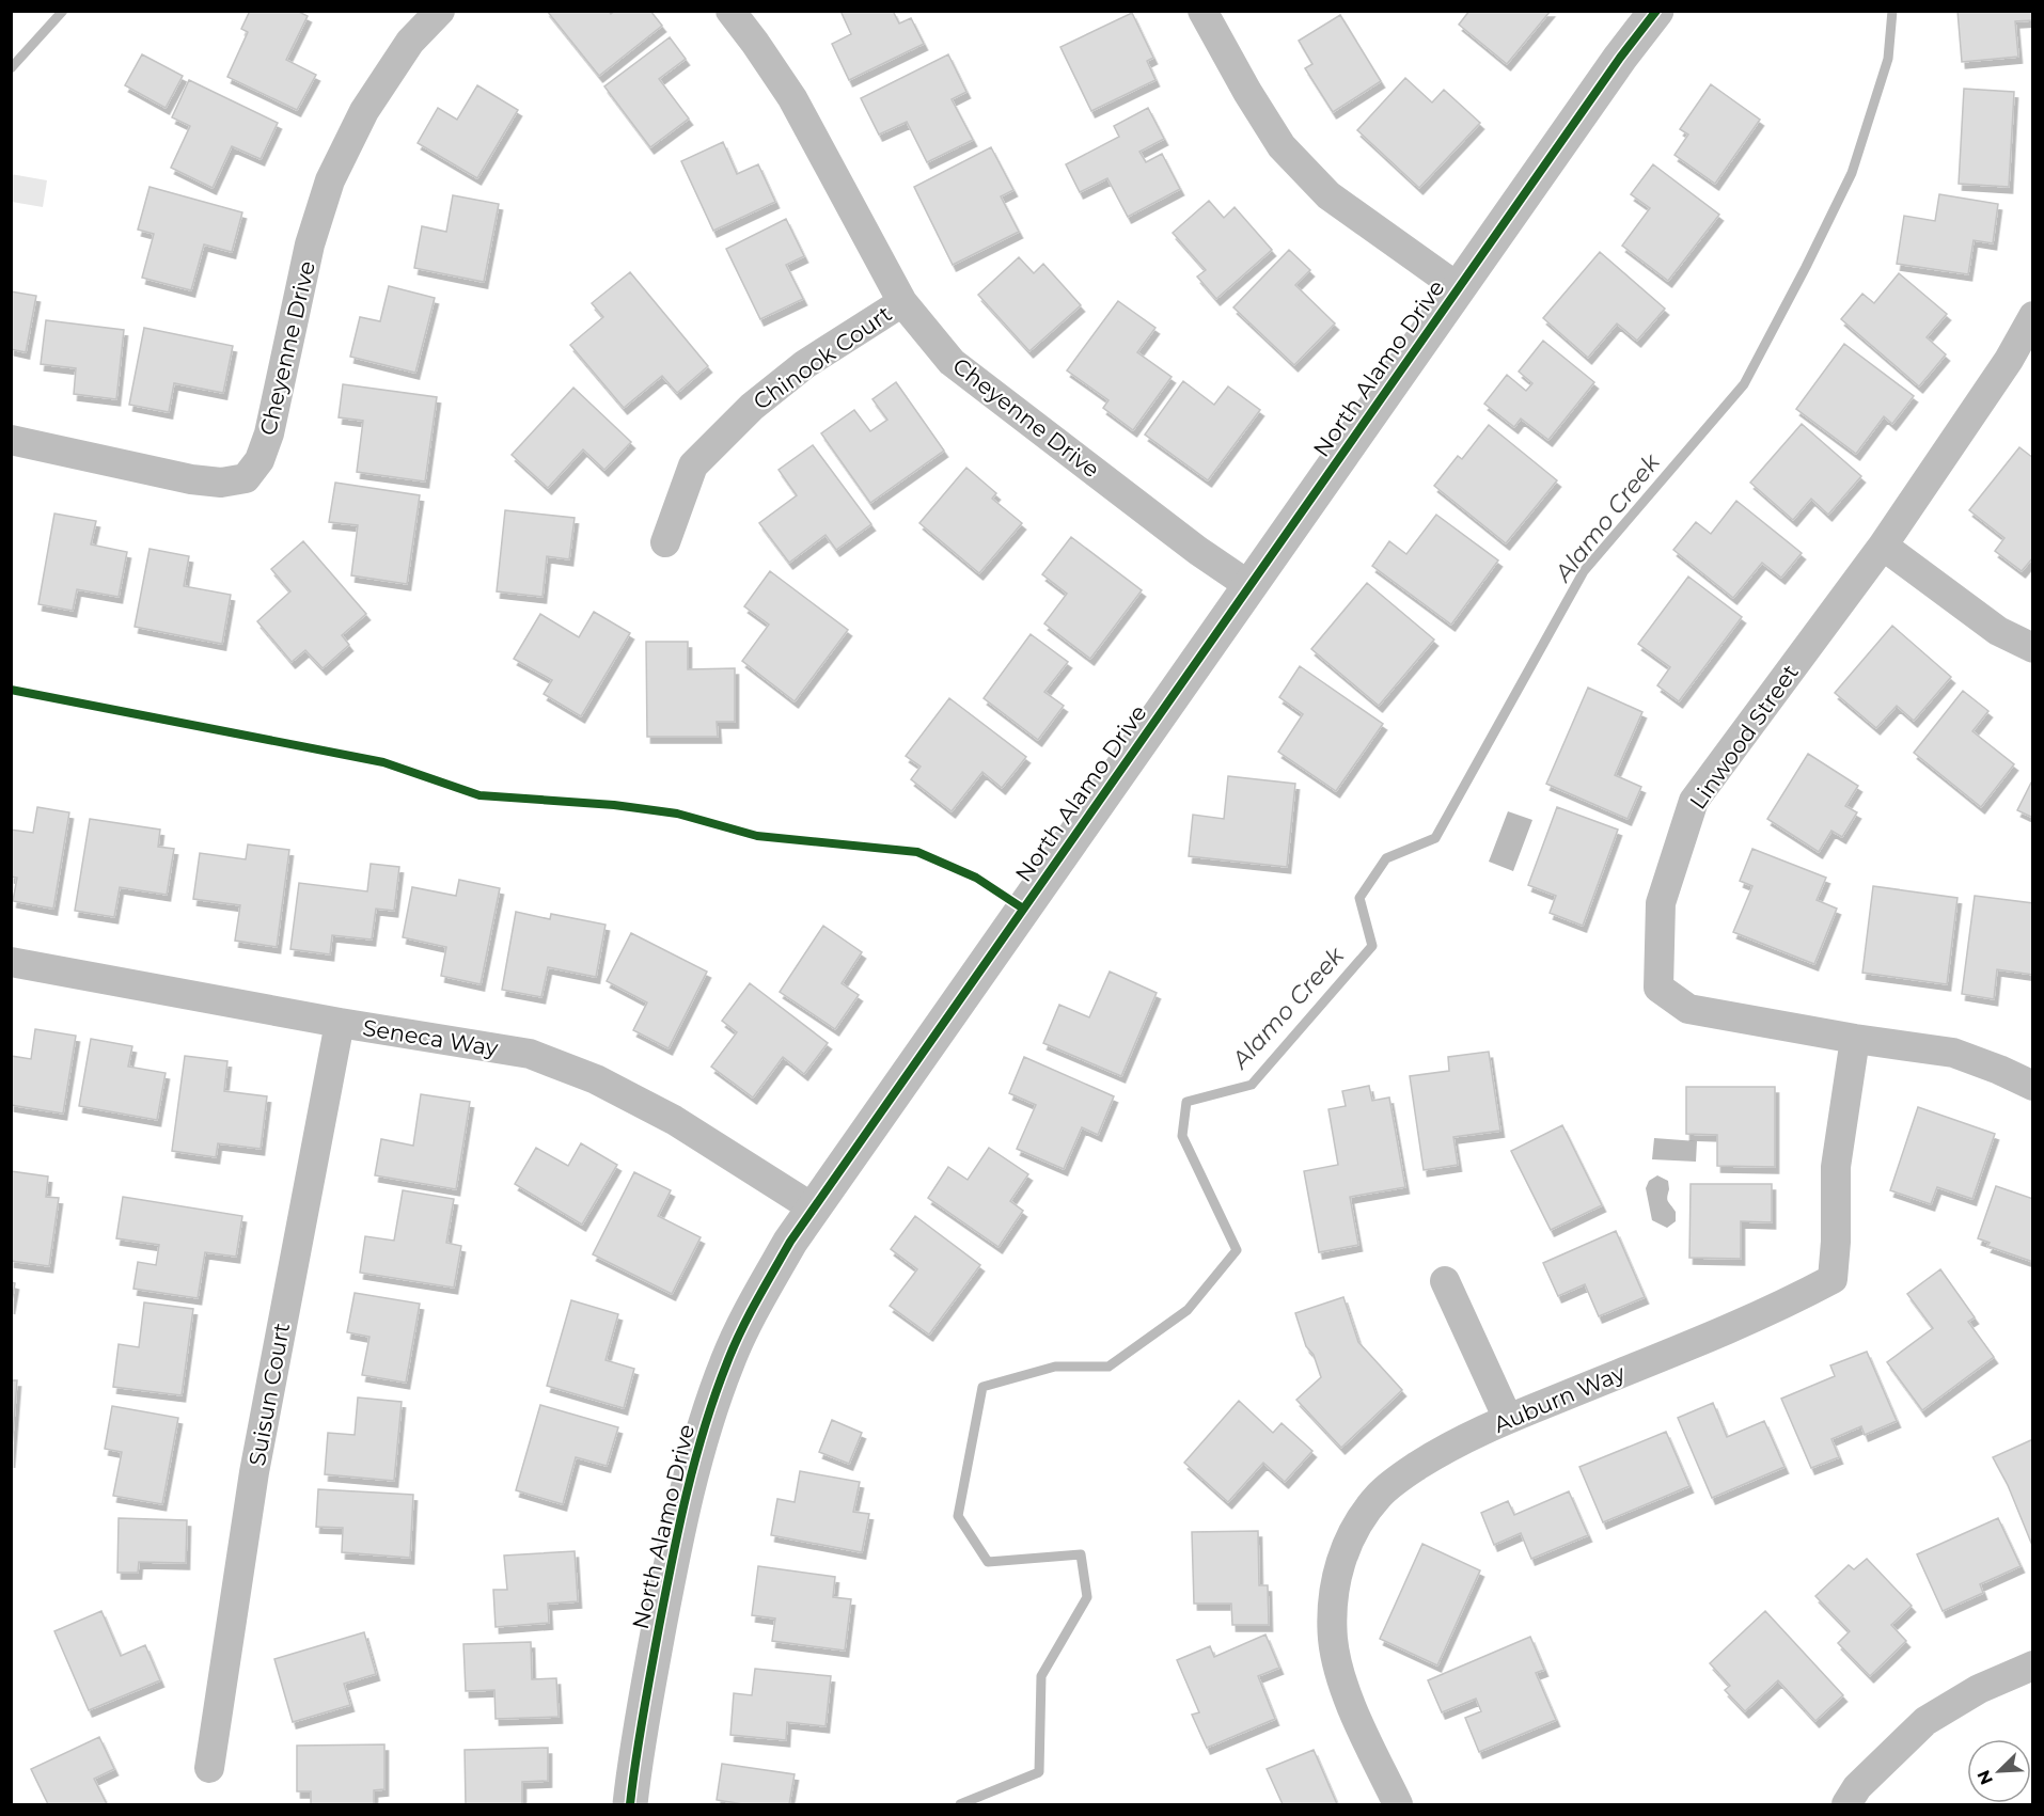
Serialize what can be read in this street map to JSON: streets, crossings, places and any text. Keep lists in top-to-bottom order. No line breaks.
{"streets":{"street":["Cheyenne Drive","Chinook Court","North Alamo Drive","Linwood Street","Seneca Way","Suisun Court","Auburn Way"]},"crossings":[["Cheyenne Drive","Chinook Court"],["Cheyenne Drive","North Alamo Drive"],["North Alamo Drive","Seneca Way"],["Linwood Street","Auburn Way"],["Seneca Way","Suisun Court"]],"water":["Alamo Creek"],"north":"bottom left"}
